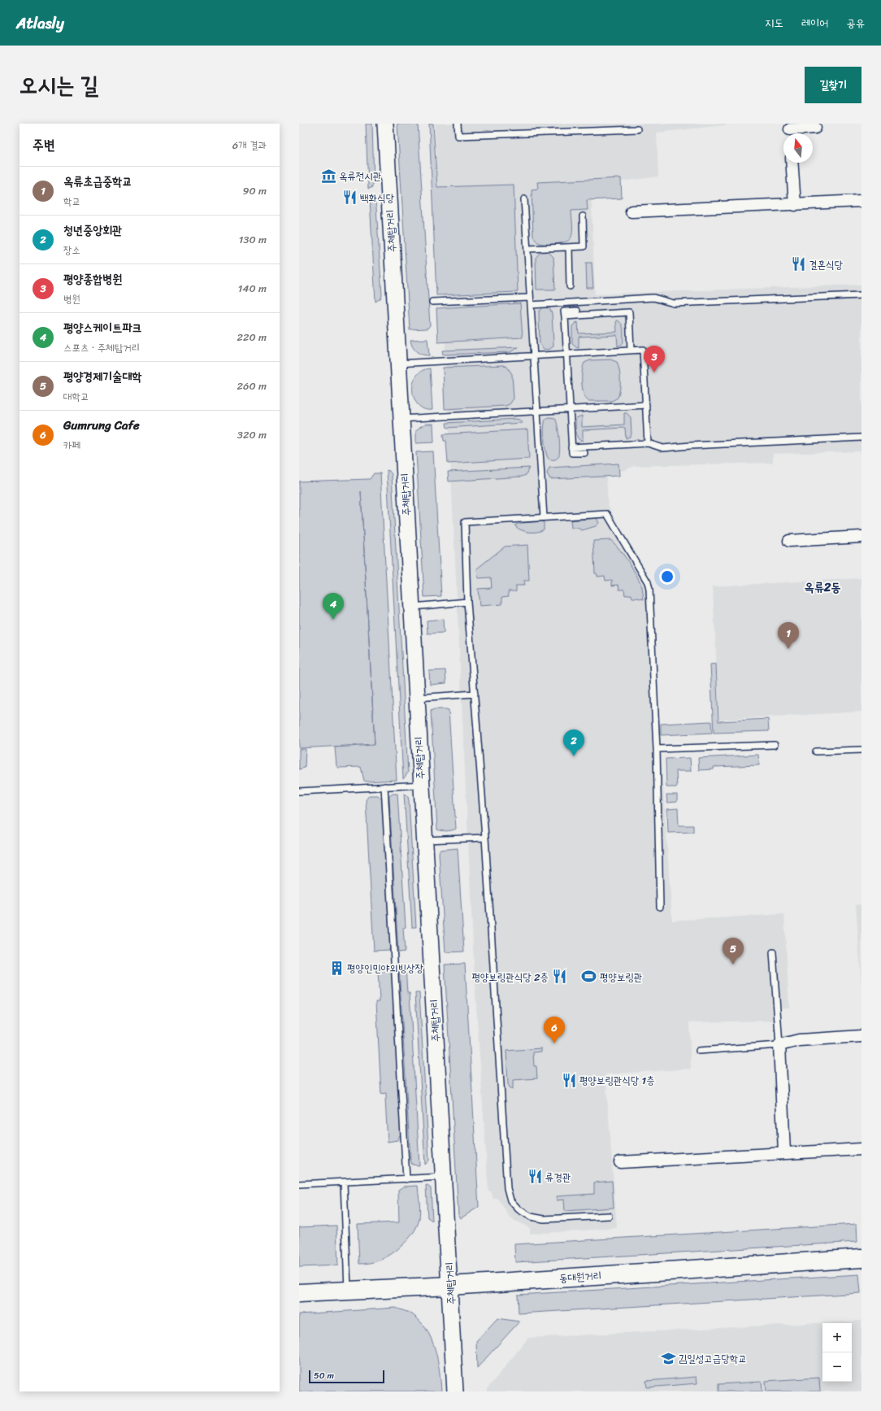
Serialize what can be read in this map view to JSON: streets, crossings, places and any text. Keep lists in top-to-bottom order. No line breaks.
{"streets":{"main road":["주체탑거리","동대원거리"]},"crossings":[["주체탑거리","동대원거리"]],"districts":["옥류2동"],"places":{"museum":["옥류전시관"],"restaurant":["백화식당","결혼식당","평양보링관식당 2층","평양보링관식당 1층","류경관"],"building":["평양인민야외빙상장"],"sports":["평양보링관"],"school or university":["김일성고급당학교"]},"scale_bar":"50 m","north":"top","page":{"header":"Atlasly","nav":["지도","레이어","공유"],"title":"오시는 길","buttons":"길찾기","heading":["주변","6개 결과"],"list":[{"mark":"1","name":"옥류초급중학교","note":"학교","value":"90 m"},{"mark":"2","name":"청년중앙회관","note":"장소","value":"130 m"},{"mark":"3","name":"평양종합병원","note":"병원","value":"140 m"},{"mark":"4","name":"평양스케이트파크","note":"스포츠 · 주체탑거리","value":"220 m"},{"mark":"5","name":"평양경제기술대학","note":"대학교","value":"260 m"},{"mark":"6","name":"Gumrung Cafe","note":"카페","value":"320 m"}],"pins":["3","4","1","2","5","6"],"map_buttons":["+","−"],"scale":"50 m"}}
